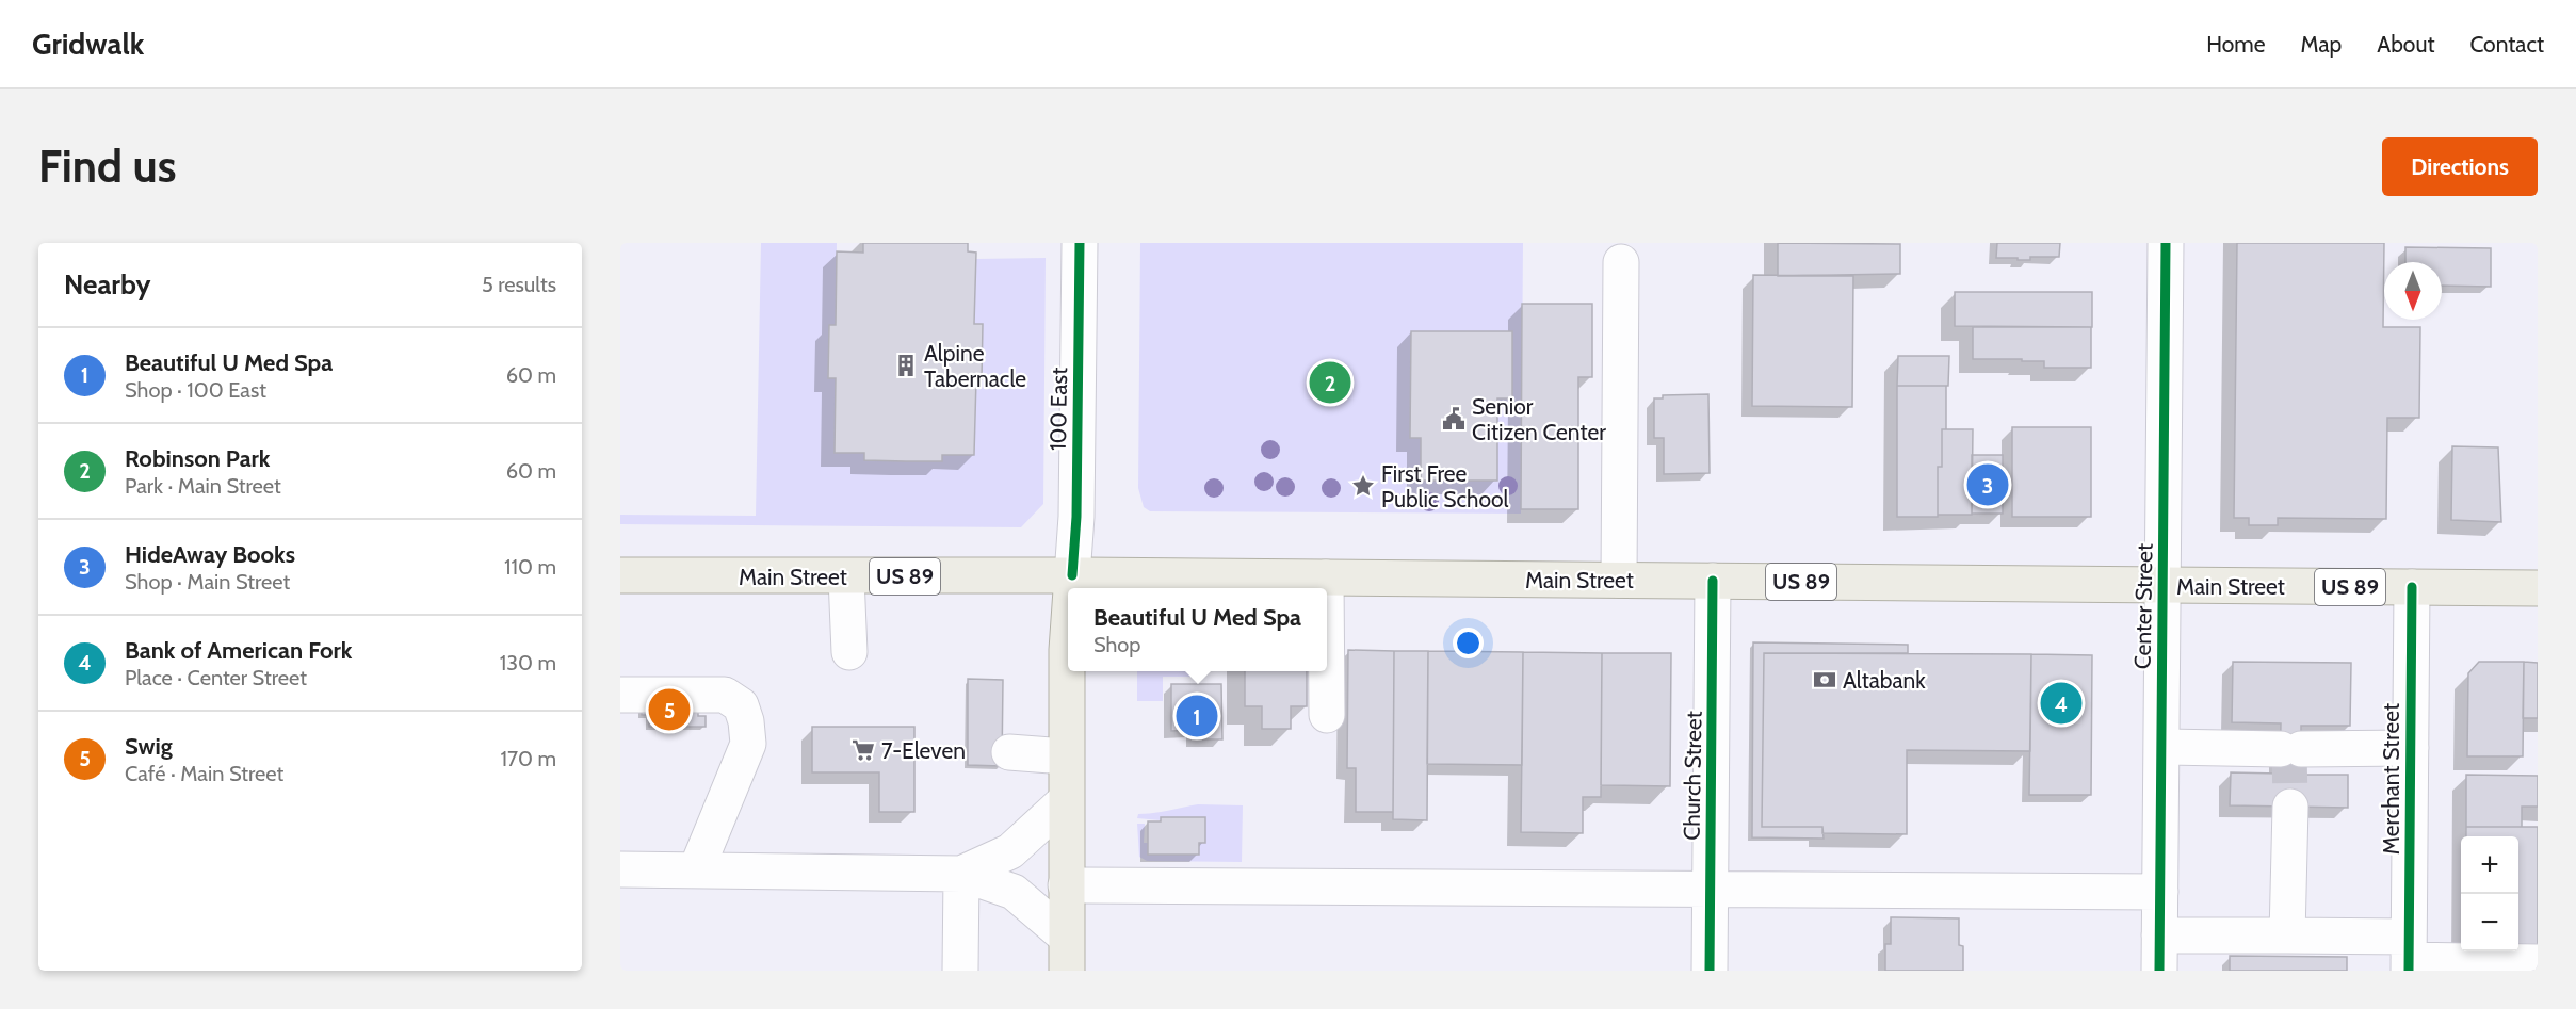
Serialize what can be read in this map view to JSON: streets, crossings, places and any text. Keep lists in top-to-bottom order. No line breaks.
{"streets":{"main road":["100 East","Main Street","US 89"],"street":["Center Street","Church Street","Merchant Street"]},"crossings":[["100 East","Main Street"],["Main Street","Center Street"],["Main Street","Church Street"],["Main Street","Merchant Street"]],"places":{"building":["Alpine Tabernacle"],"public building":["Senior Citizen Center"],"place":["First Free Public School"],"bank":["Altabank"],"supermarket":["7-Eleven"]},"north":"bottom","page":{"header":"Gridwalk","nav":["Home","Map","About","Contact"],"buttons":"Directions","title":"Find us","heading":["Nearby","5 results"],"list":[{"mark":"1","name":"Beautiful U Med Spa","note":"Shop · 100 East","value":"60 m"},{"mark":"2","name":"Robinson Park","note":"Park · Main Street","value":"60 m"},{"mark":"3","name":"HideAway Books","note":"Shop · Main Street","value":"110 m"},{"mark":"4","name":"Bank of American Fork","note":"Place · Center Street","value":"130 m"},{"mark":"5","name":"Swig","note":"Café · Main Street","value":"170 m"}],"pins":["2","3","4","5","1"],"popup":["Beautiful U Med Spa","Shop"],"map_buttons":["+","−"]}}
